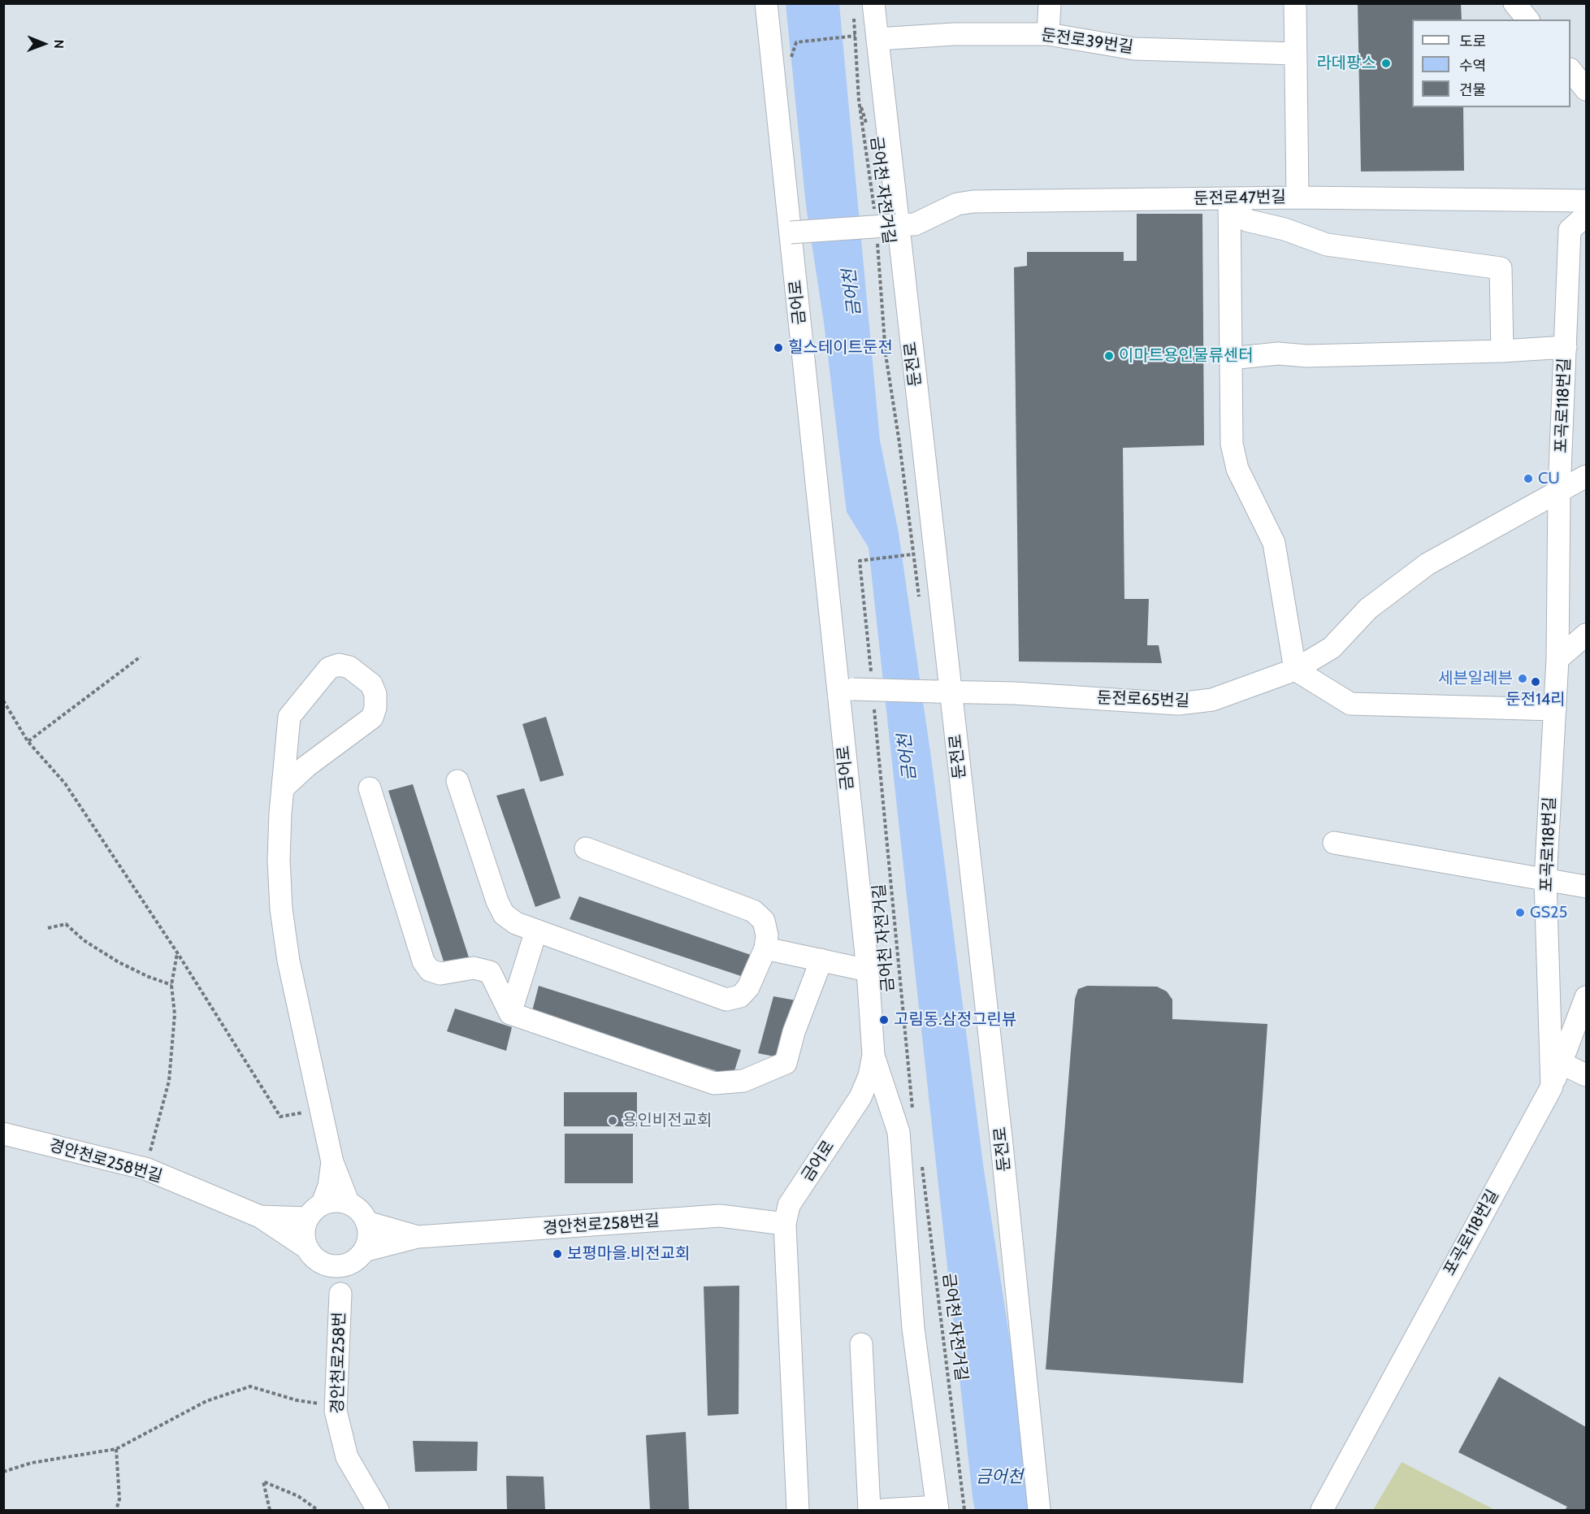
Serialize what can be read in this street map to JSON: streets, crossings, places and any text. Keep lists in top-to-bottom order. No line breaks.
{"streets":{"street":["둔전로39번길","둔전로47번길","금어로","둔전로","포곡로118번길","둔전로65번길","경안천로258번길","경안천로258번"],"path":["금어천 자전거길"]},"crossings":[["둔전로39번길","둔전로"],["둔전로47번길","금어로"],["둔전로47번길","둔전로"],["금어로","둔전로65번길"],["금어로","경안천로258번길"],["둔전로","둔전로65번길"],["포곡로118번길","둔전로65번길"]],"water":["금어천"],"places":["라데팡스","힐스테이트둔전","이마트용인물류센터","CU","세븐일레븐","둔전14리","GS25","고림동.삼정그린뷰","용인비전교회","보평마을.비전교회"],"legend":["도로","수역","건물"],"north":"right"}
